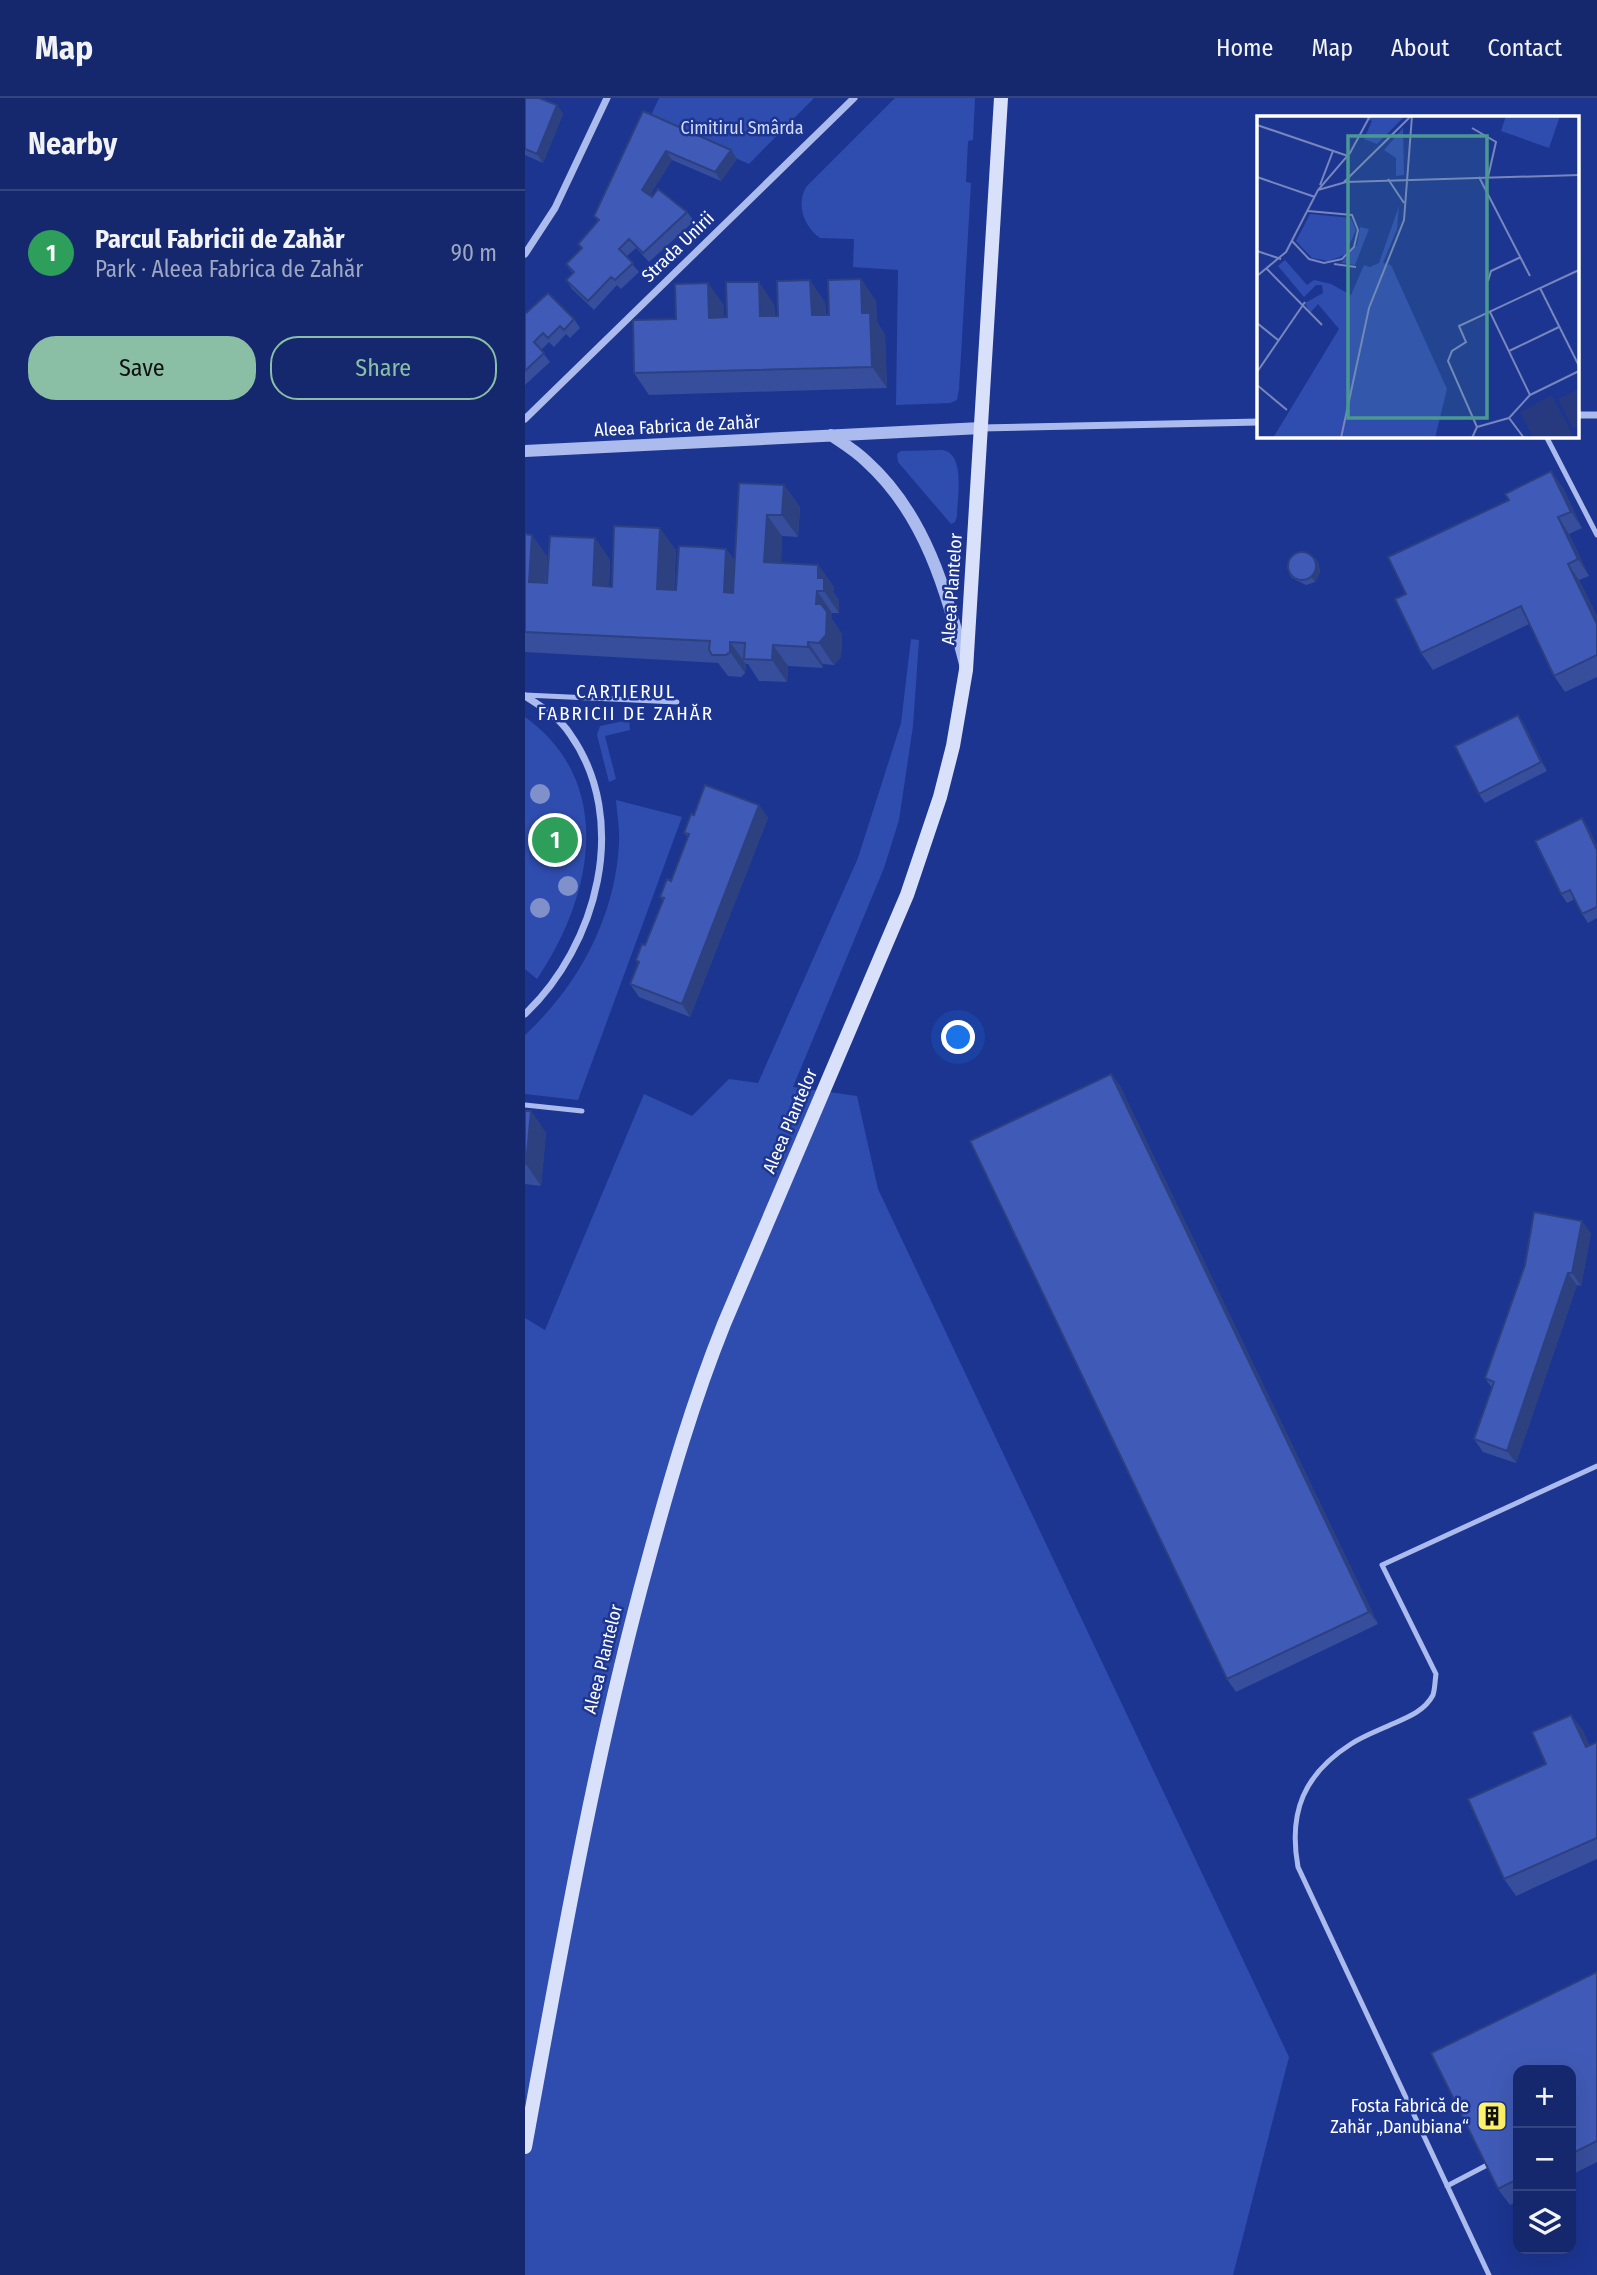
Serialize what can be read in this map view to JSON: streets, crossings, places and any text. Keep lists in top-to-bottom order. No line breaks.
{"streets":{"main road":["Aleea Plantelor"],"street":["Strada Unirii","Aleea Fabrica de Zahăr"]},"crossings":[["Aleea Fabrica de Zahăr","Aleea Plantelor"]],"districts":["CARTIERUL FABRICII DE ZAHĂR"],"parks":["Cimitirul Smârda"],"places":{"building":["Fosta Fabrică de Zahăr „Danubiana“"]},"page":{"header":"Map","nav":["Home","Map","About","Contact"],"heading":"Nearby","list":[{"mark":"1","name":"Parcul Fabricii de Zahăr","note":"Park · Aleea Fabrica de Zahăr","value":"90 m"}],"buttons":["Save","Share"],"pins":"1","map_buttons":["+","−"]}}
